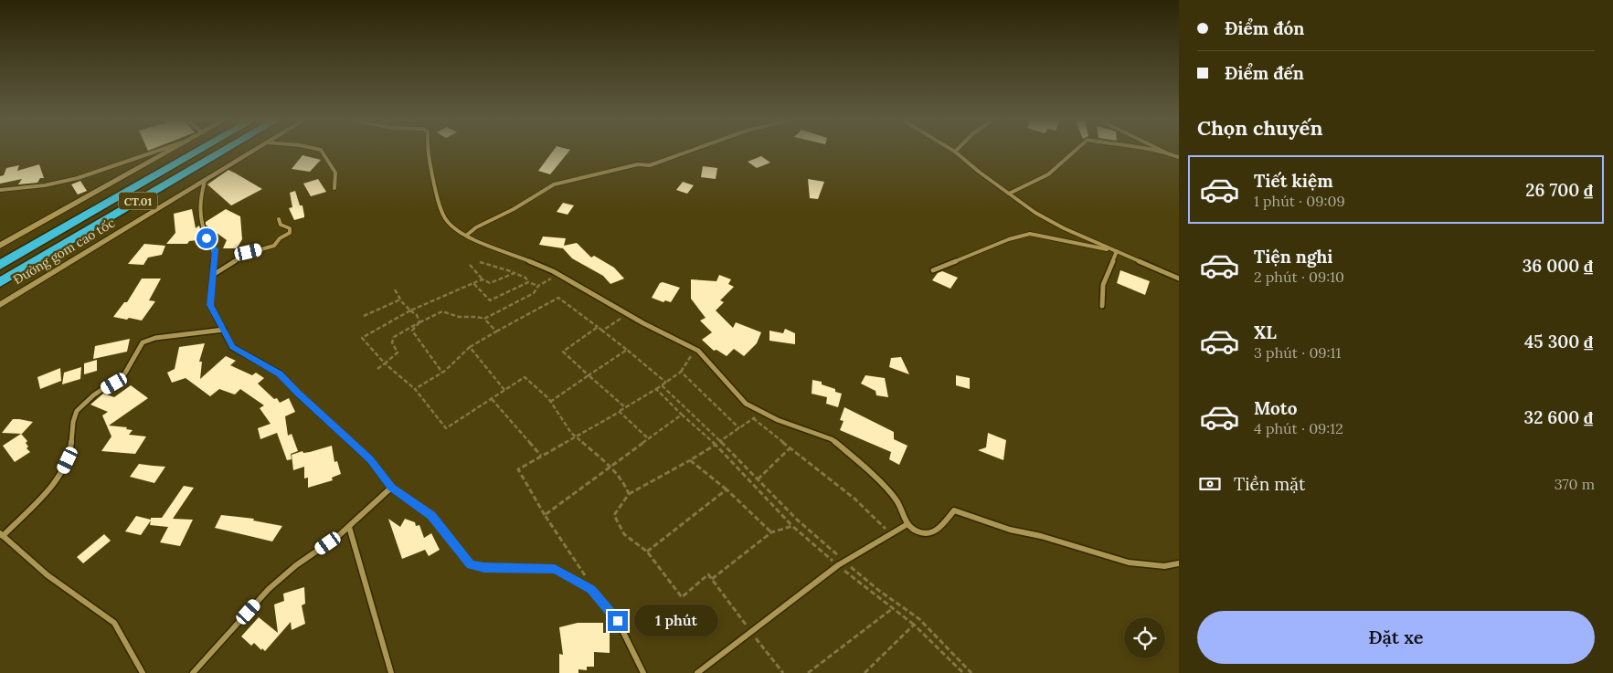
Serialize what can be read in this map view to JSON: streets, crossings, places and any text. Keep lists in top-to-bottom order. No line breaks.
{"streets":{"highway":["CT.01"],"main road":["Đường gom cao tốc"]},"page":{"banner":["Điểm đón","Điểm đến"],"heading":"Chọn chuyến","list":[{"name":"Tiết kiệm","note":"1 phút · 09:09","value":"26 700 ₫"},{"name":"Tiện nghi","note":"2 phút · 09:10","value":"36 000 ₫"},{"name":"XL","note":"3 phút · 09:11","value":"45 300 ₫"},{"name":"Moto","note":"4 phút · 09:12","value":"32 600 ₫"}],"pay":["Tiền mặt","370 m"],"buttons":"Đặt xe","bubble":"1 phút"}}
